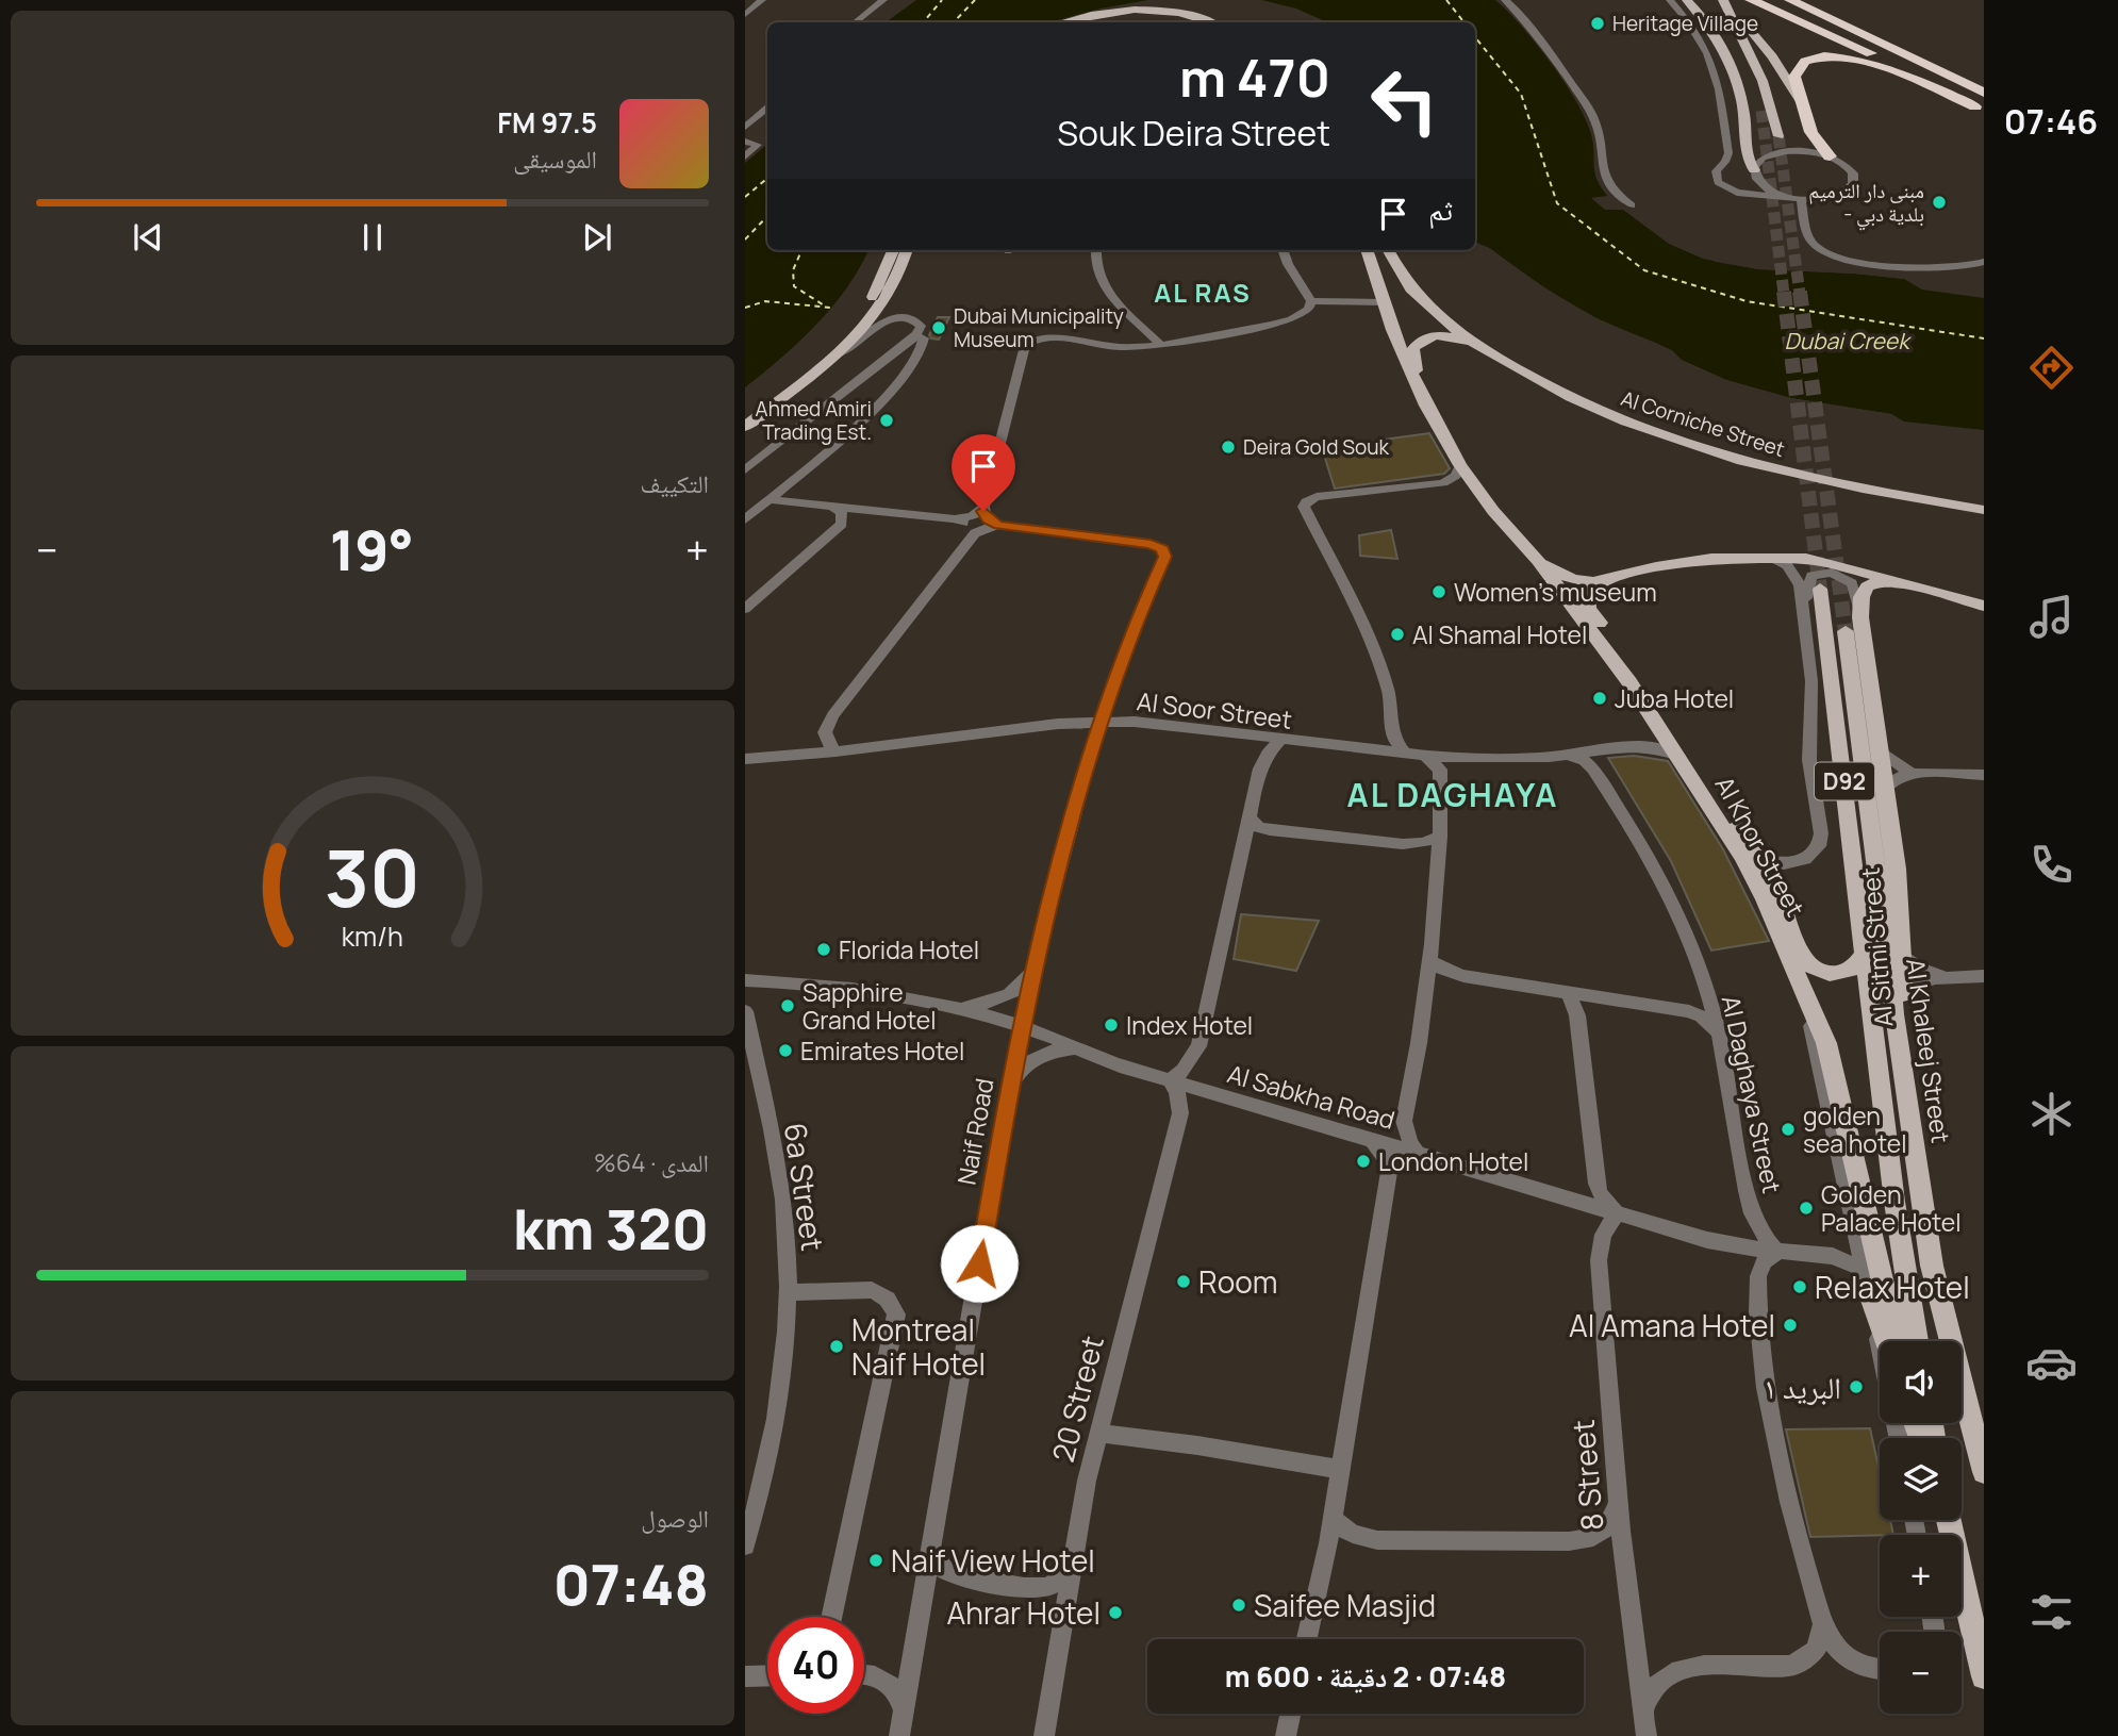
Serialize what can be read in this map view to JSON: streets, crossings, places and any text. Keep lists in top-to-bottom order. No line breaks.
{"streets":{"main road":["Al Corniche Street","D92","Al Khor Street","Al Sitmi Street","Al Khaleej Street"],"street":["Al Soor Street","Al Daghaya Street","Al Sabkha Road","Naif Road","6a Street","20 Street","8 Street"]},"crossings":[["Al Soor Street","Al Khor Street"],["Al Soor Street","Al Daghaya Street"],["Al Soor Street","Naif Road"],["Al Khor Street","Al Sabkha Road"],["Al Sitmi Street","Al Khaleej Street"],["Al Daghaya Street","Al Sabkha Road"],["Al Sabkha Road","Naif Road"],["Al Sabkha Road","20 Street"],["Al Sabkha Road","8 Street"]],"districts":["AL RAS","AL DAGHAYA"],"water":["Dubai Creek"],"places":["Heritage Village","مبنى دار الترميم - بلدية دبي","Dubai Municipality Museum","Ahmed Amiri Trading Est.","Deira Gold Souk","Women's museum","Al Shamal Hotel","Juba Hotel","Florida Hotel","Sapphire Grand Hotel","Index Hotel","Emirates Hotel","golden sea hotel","London Hotel","Golden Palace Hotel","Room","Relax Hotel","Al Amana Hotel","Montreal Naif Hotel","البريد ١","Naif View Hotel","Saifee Masjid","Ahrar Hotel"],"page":{"tabs":"07:46","turn":["470 m","Souk Deira Street"],"song":["97.5 FM","الموسيقى"],"then":"ثم","tile":["التكييف",["المدى · 64%","320 km"],["الوصول","07:48"]],"heat":["−","19°","+"],"map_buttons":["+","−"],"limit":"40","trip":"07:48 · 2 دقيقة · 600 m","gauge":["30","km/h"]}}
